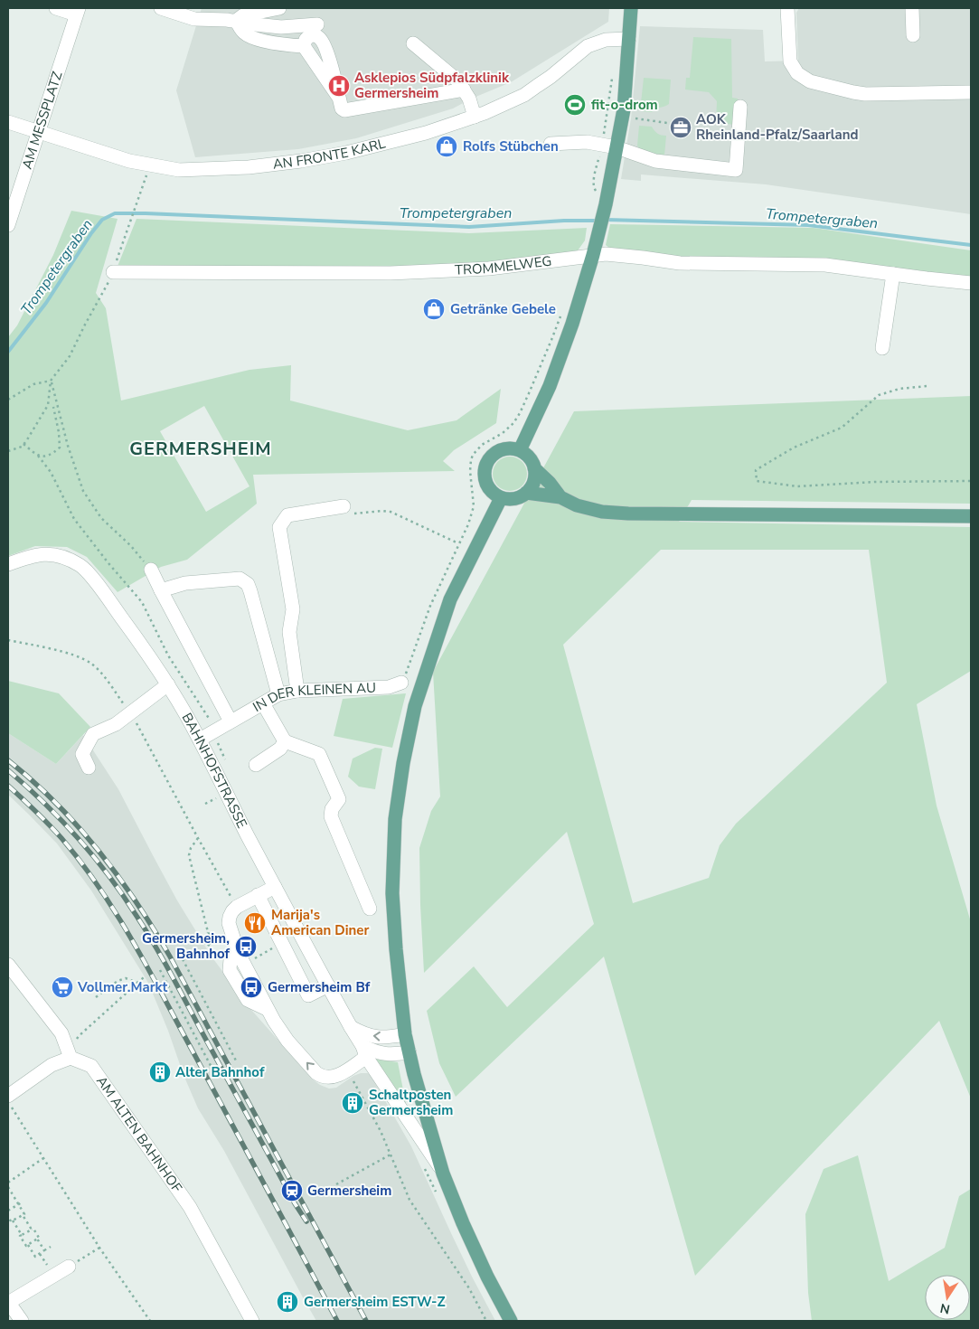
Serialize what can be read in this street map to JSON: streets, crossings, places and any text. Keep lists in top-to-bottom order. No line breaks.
{"streets":{"street":["AM MESSPLATZ","AN FRONTE KARL","TROMMELWEG","IN DER KLEINEN AU","BAHNHOFSTRASSE","AM ALTEN BAHNHOF"]},"crossings":[["AM MESSPLATZ","AN FRONTE KARL"],["IN DER KLEINEN AU","BAHNHOFSTRASSE"]],"districts":["GERMERSHEIM"],"water":["Trompetergraben"],"places":{"hospital":["Asklepios Südpfalzklinik Germersheim"],"sports":["fit-o-drom"],"office":["AOK Rheinland-Pfalz/Saarland"],"shop":["Rolfs Stübchen","Getränke Gebele"],"restaurant":["Marija's American Diner"],"bus stop":["Germersheim, Bahnhof","Germersheim Bf"],"supermarket":["Vollmer.Markt"],"building":["Alter Bahnhof","Schaltposten Germersheim","Germersheim ESTW-Z"],"station":["Germersheim"]},"north":"bottom"}
